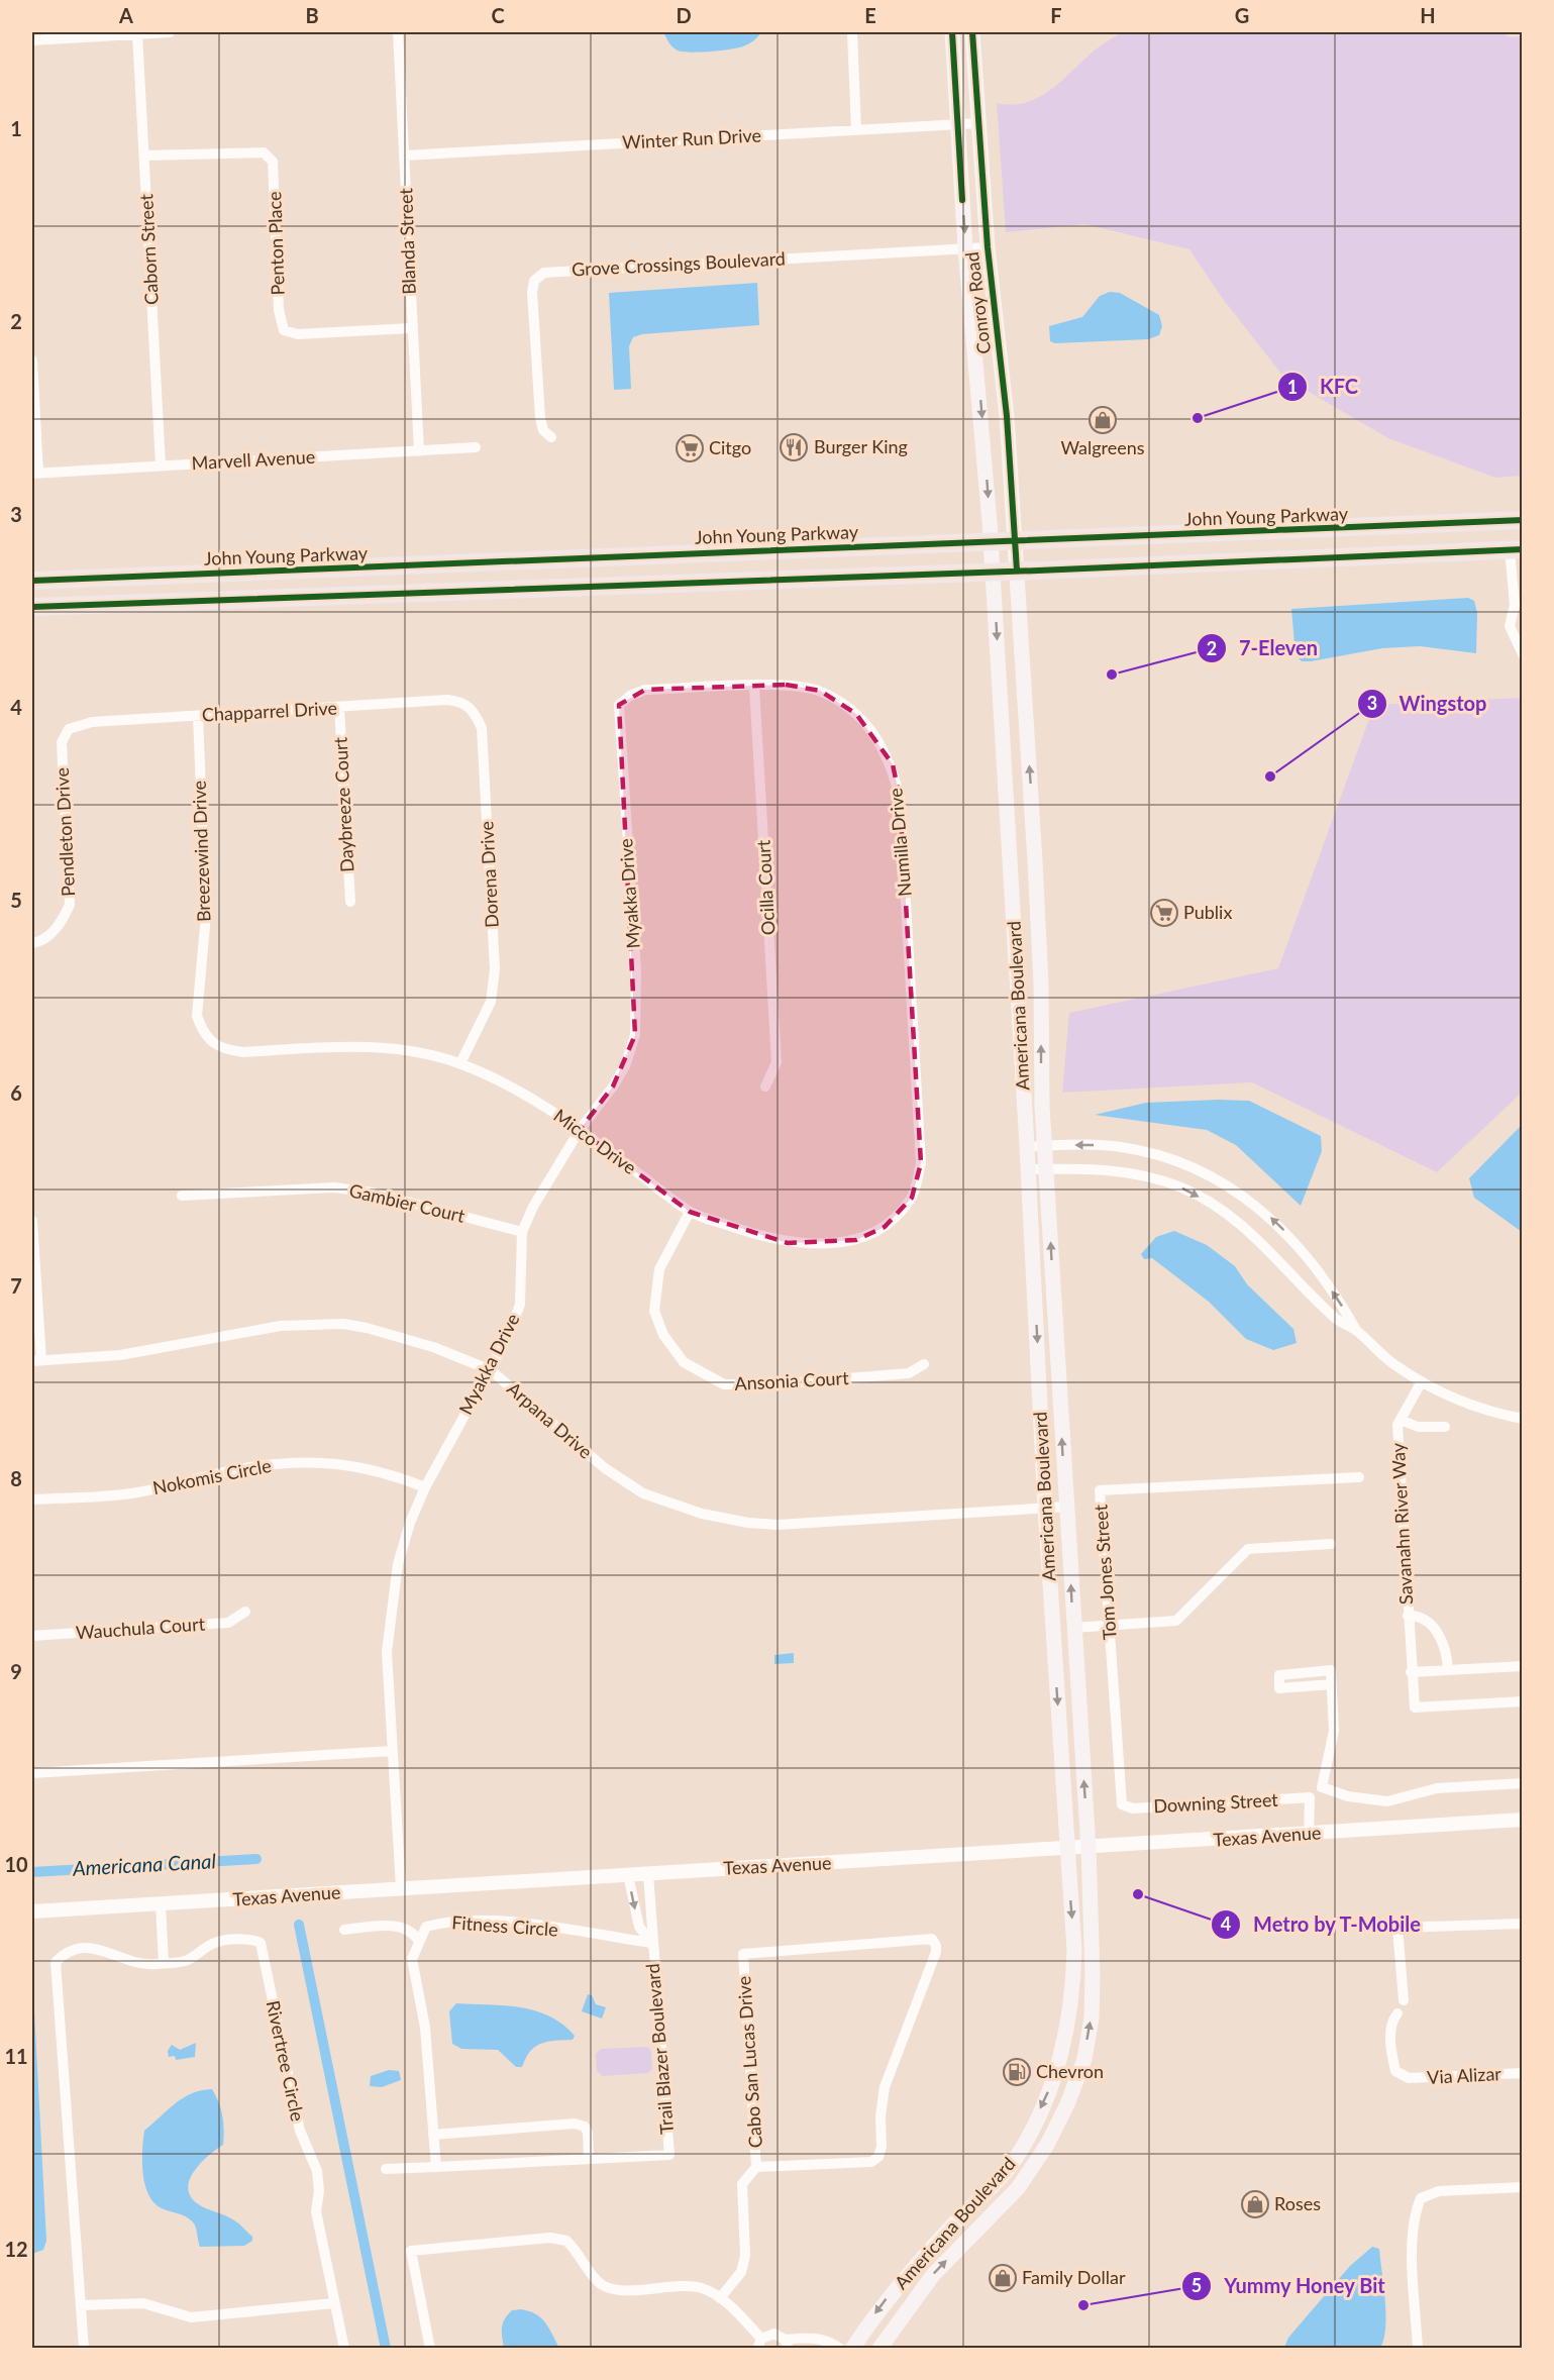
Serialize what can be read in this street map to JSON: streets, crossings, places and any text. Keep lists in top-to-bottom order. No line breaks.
{"streets":{"highway":["John Young Parkway"],"main road":["Conroy Road","Americana Boulevard"],"street":["Winter Run Drive","Blanda Street","Penton Place","Caborn Street","Grove Crossings Boulevard","Marvell Avenue","Chapparrel Drive","Daybreeze Court","Pendleton Drive","Numilla Drive","Breezewind Drive","Dorena Drive","Ocilla Court","Myakka Drive","Micco Drive","Gambier Court","Ansonia Court","Arpana Drive","Nokomis Circle","Savanahn River Way","Tom Jones Street","Wauchula Court","Downing Street","Texas Avenue","Fitness Circle","Trail Blazer Boulevard","Rivertree Circle","Cabo San Lucas Drive","Via Alizar"]},"crossings":[["Winter Run Drive","Blanda Street"],["Winter Run Drive","Conroy Road"],["Blanda Street","Penton Place"],["Blanda Street","Marvell Avenue"],["Penton Place","Caborn Street"],["Caborn Street","Marvell Avenue"],["Grove Crossings Boulevard","Conroy Road"],["Conroy Road","John Young Parkway"],["Conroy Road","Americana Boulevard"],["Chapparrel Drive","Daybreeze Court"],["Chapparrel Drive","Pendleton Drive"],["Chapparrel Drive","Breezewind Drive"],["Chapparrel Drive","Dorena Drive"],["Numilla Drive","Ocilla Court"],["Numilla Drive","Myakka Drive"],["Numilla Drive","Micco Drive"],["Breezewind Drive","Micco Drive"],["Dorena Drive","Micco Drive"],["Myakka Drive","Micco Drive"],["Myakka Drive","Gambier Court"],["Myakka Drive","Arpana Drive"],["Myakka Drive","Nokomis Circle"],["Myakka Drive","Texas Avenue"],["Americana Boulevard","Arpana Drive"],["Americana Boulevard","Texas Avenue"],["Micco Drive","Ansonia Court"],["Tom Jones Street","Downing Street"],["Downing Street","Texas Avenue"],["Texas Avenue","Trail Blazer Boulevard"],["Fitness Circle","Trail Blazer Boulevard"]],"water":["Americana Canal"],"places":{"other":["KFC","7-Eleven","Wingstop","Metro by T-Mobile","Yummy Honey Bit"],"shop":["Walgreens","Roses","Family Dollar"],"restaurant":["Burger King"],"supermarket":["Citgo","Publix"],"fuel station":["Chevron"]},"grid":{"columns":["A","B","C","D","E","F","G","H"],"rows":["1","2","3","4","5","6","7","8","9","10","11","12"]}}
